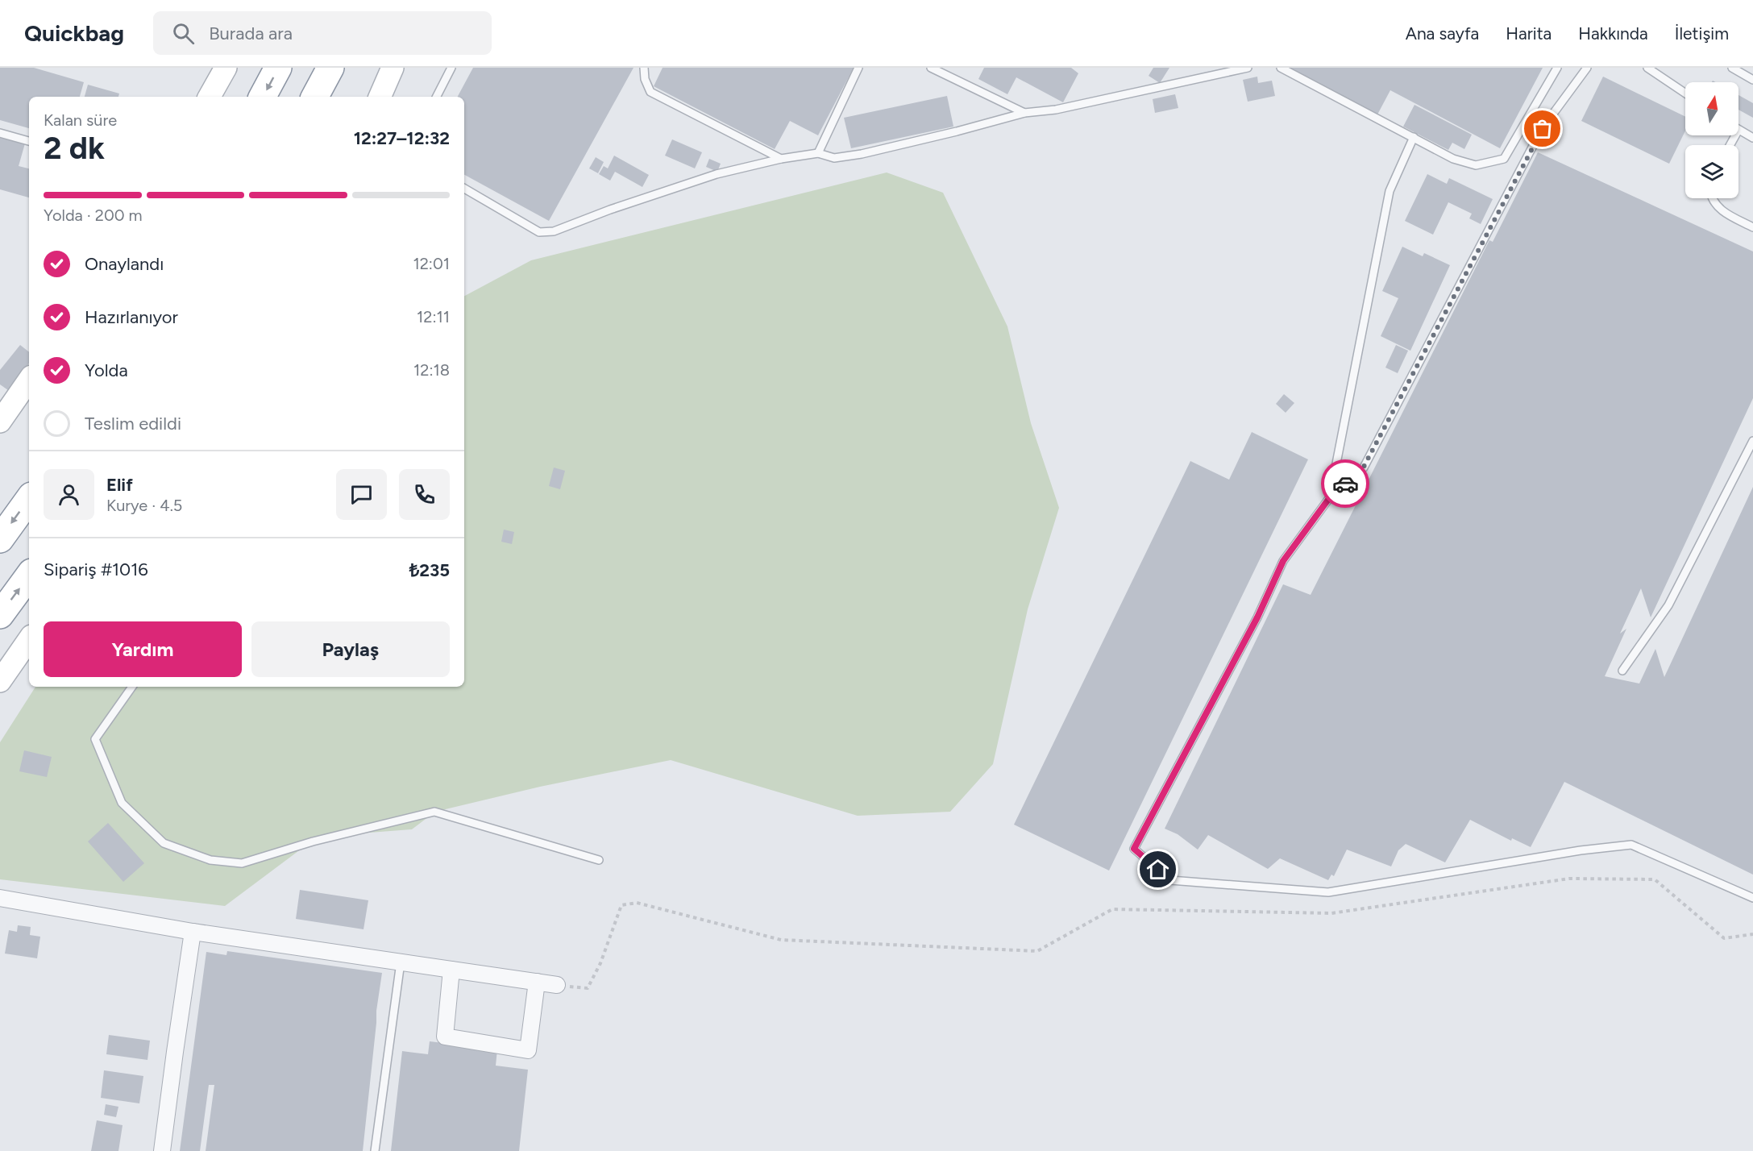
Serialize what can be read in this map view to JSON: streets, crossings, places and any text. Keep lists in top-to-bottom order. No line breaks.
{"north":"top","page":{"header":"Quickbag","search":"Burada ara","nav":["Ana sayfa","Harita","Hakkında","İletişim"],"heading":["2 dk","Kalan süre","12:27–12:32"],"panel":["Elif","Kurye · 4.5","Sipariş #1016","₺235"],"bar":"Yolda · 200 m","list":[["Onaylandı","12:01"],["Hazırlanıyor","12:11"],["Yolda","12:18"],"Teslim edildi"],"buttons":["Yardım","Paylaş"]}}
